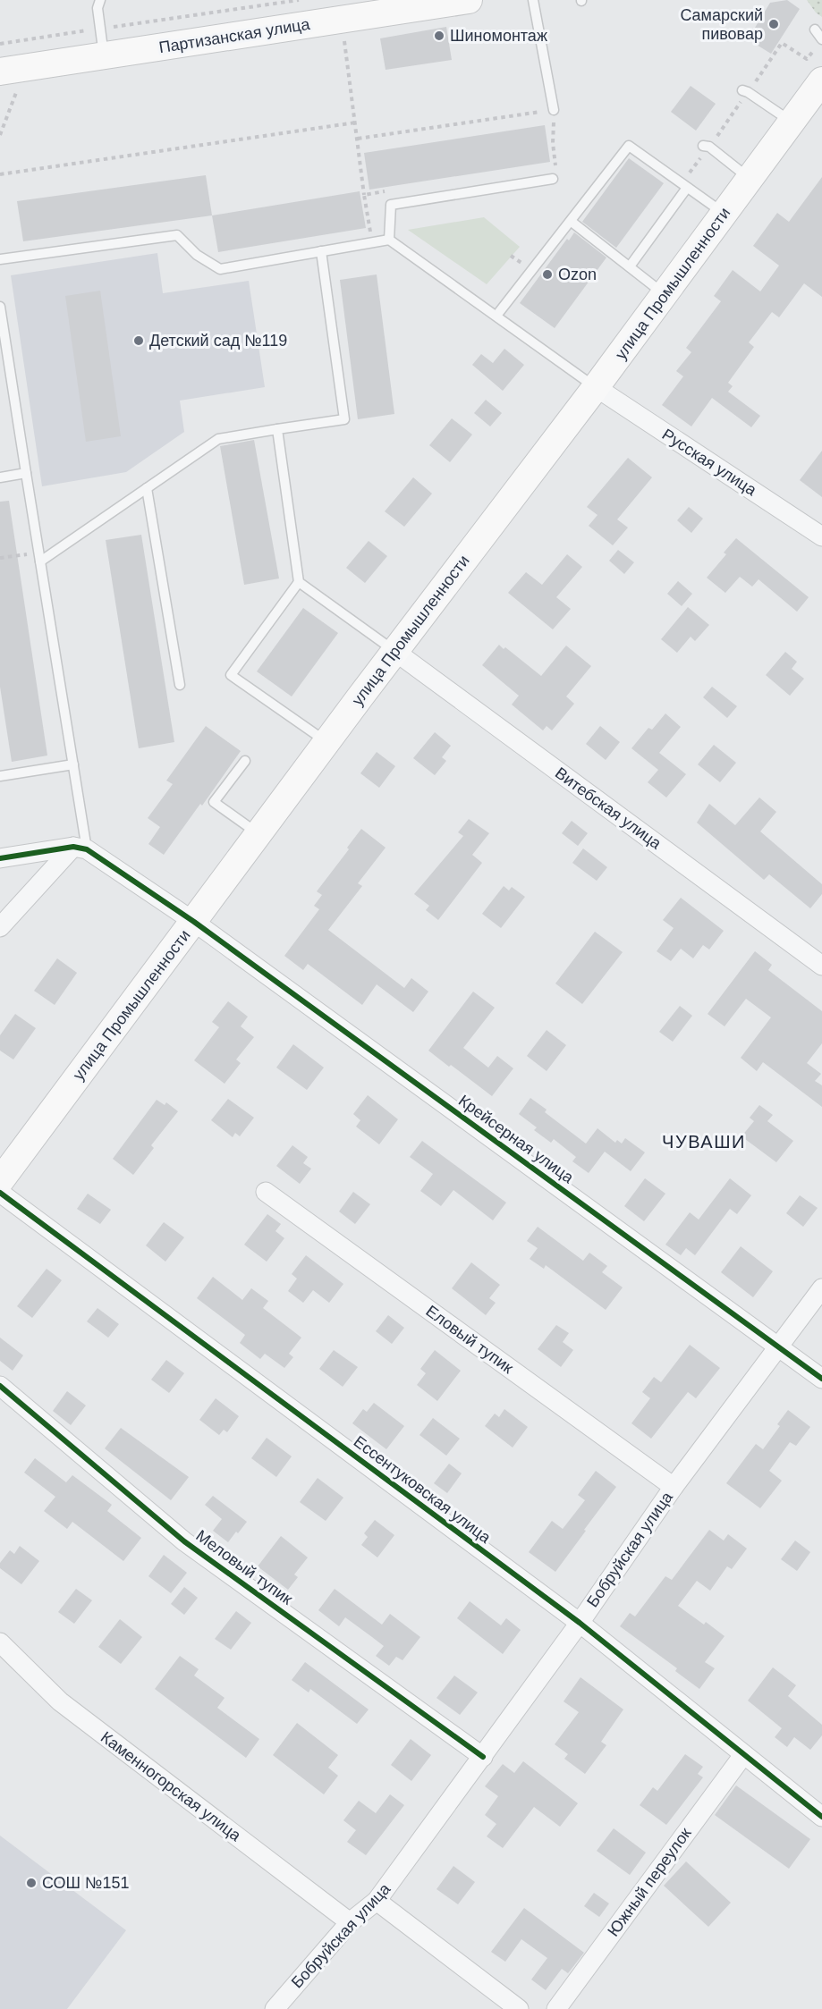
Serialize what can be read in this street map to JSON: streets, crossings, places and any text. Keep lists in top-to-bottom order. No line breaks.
{"streets":{"main road":["Партизанская улица","улица Промышленности"],"street":["Русская улица","Витебская улица","Крейсерная улица","Еловый тупик","Ессентуковская улица","Бобруйская улица","Меловый тупик","Каменногорская улица","Южный переулок"]},"crossings":[["улица Промышленности","Русская улица"],["улица Промышленности","Витебская улица"],["улица Промышленности","Крейсерная улица"],["Крейсерная улица","Бобруйская улица"],["Еловый тупик","Бобруйская улица"],["Ессентуковская улица","Бобруйская улица"],["Ессентуковская улица","Южный переулок"],["Бобруйская улица","Меловый тупик"],["Бобруйская улица","Каменногорская улица"]],"districts":["ЧУВАШИ"],"places":["Самарский пивовар","Шиномонтаж","Ozon","Детский сад №119","СОШ №151"]}
